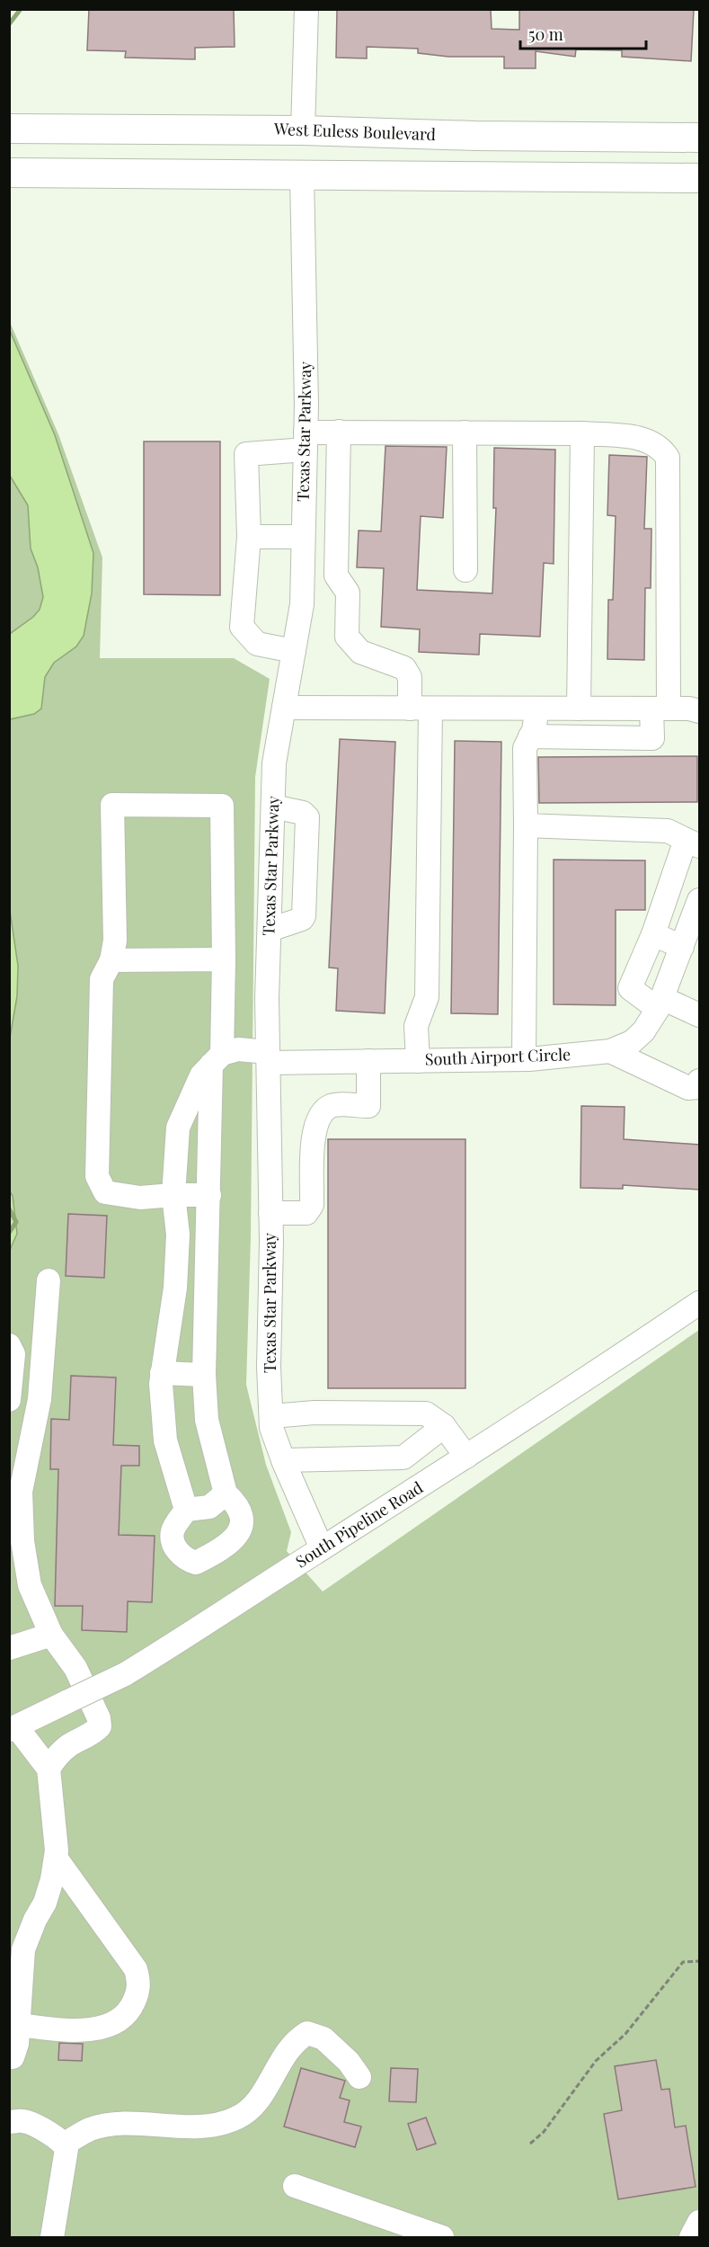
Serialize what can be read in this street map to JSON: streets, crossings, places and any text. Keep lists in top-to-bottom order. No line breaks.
{"streets":{"main road":["West Euless Boulevard"],"street":["Texas Star Parkway","South Airport Circle","South Pipeline Road"]},"crossings":[["Texas Star Parkway","South Airport Circle"],["Texas Star Parkway","South Pipeline Road"]],"scale_bar":"50 m"}
